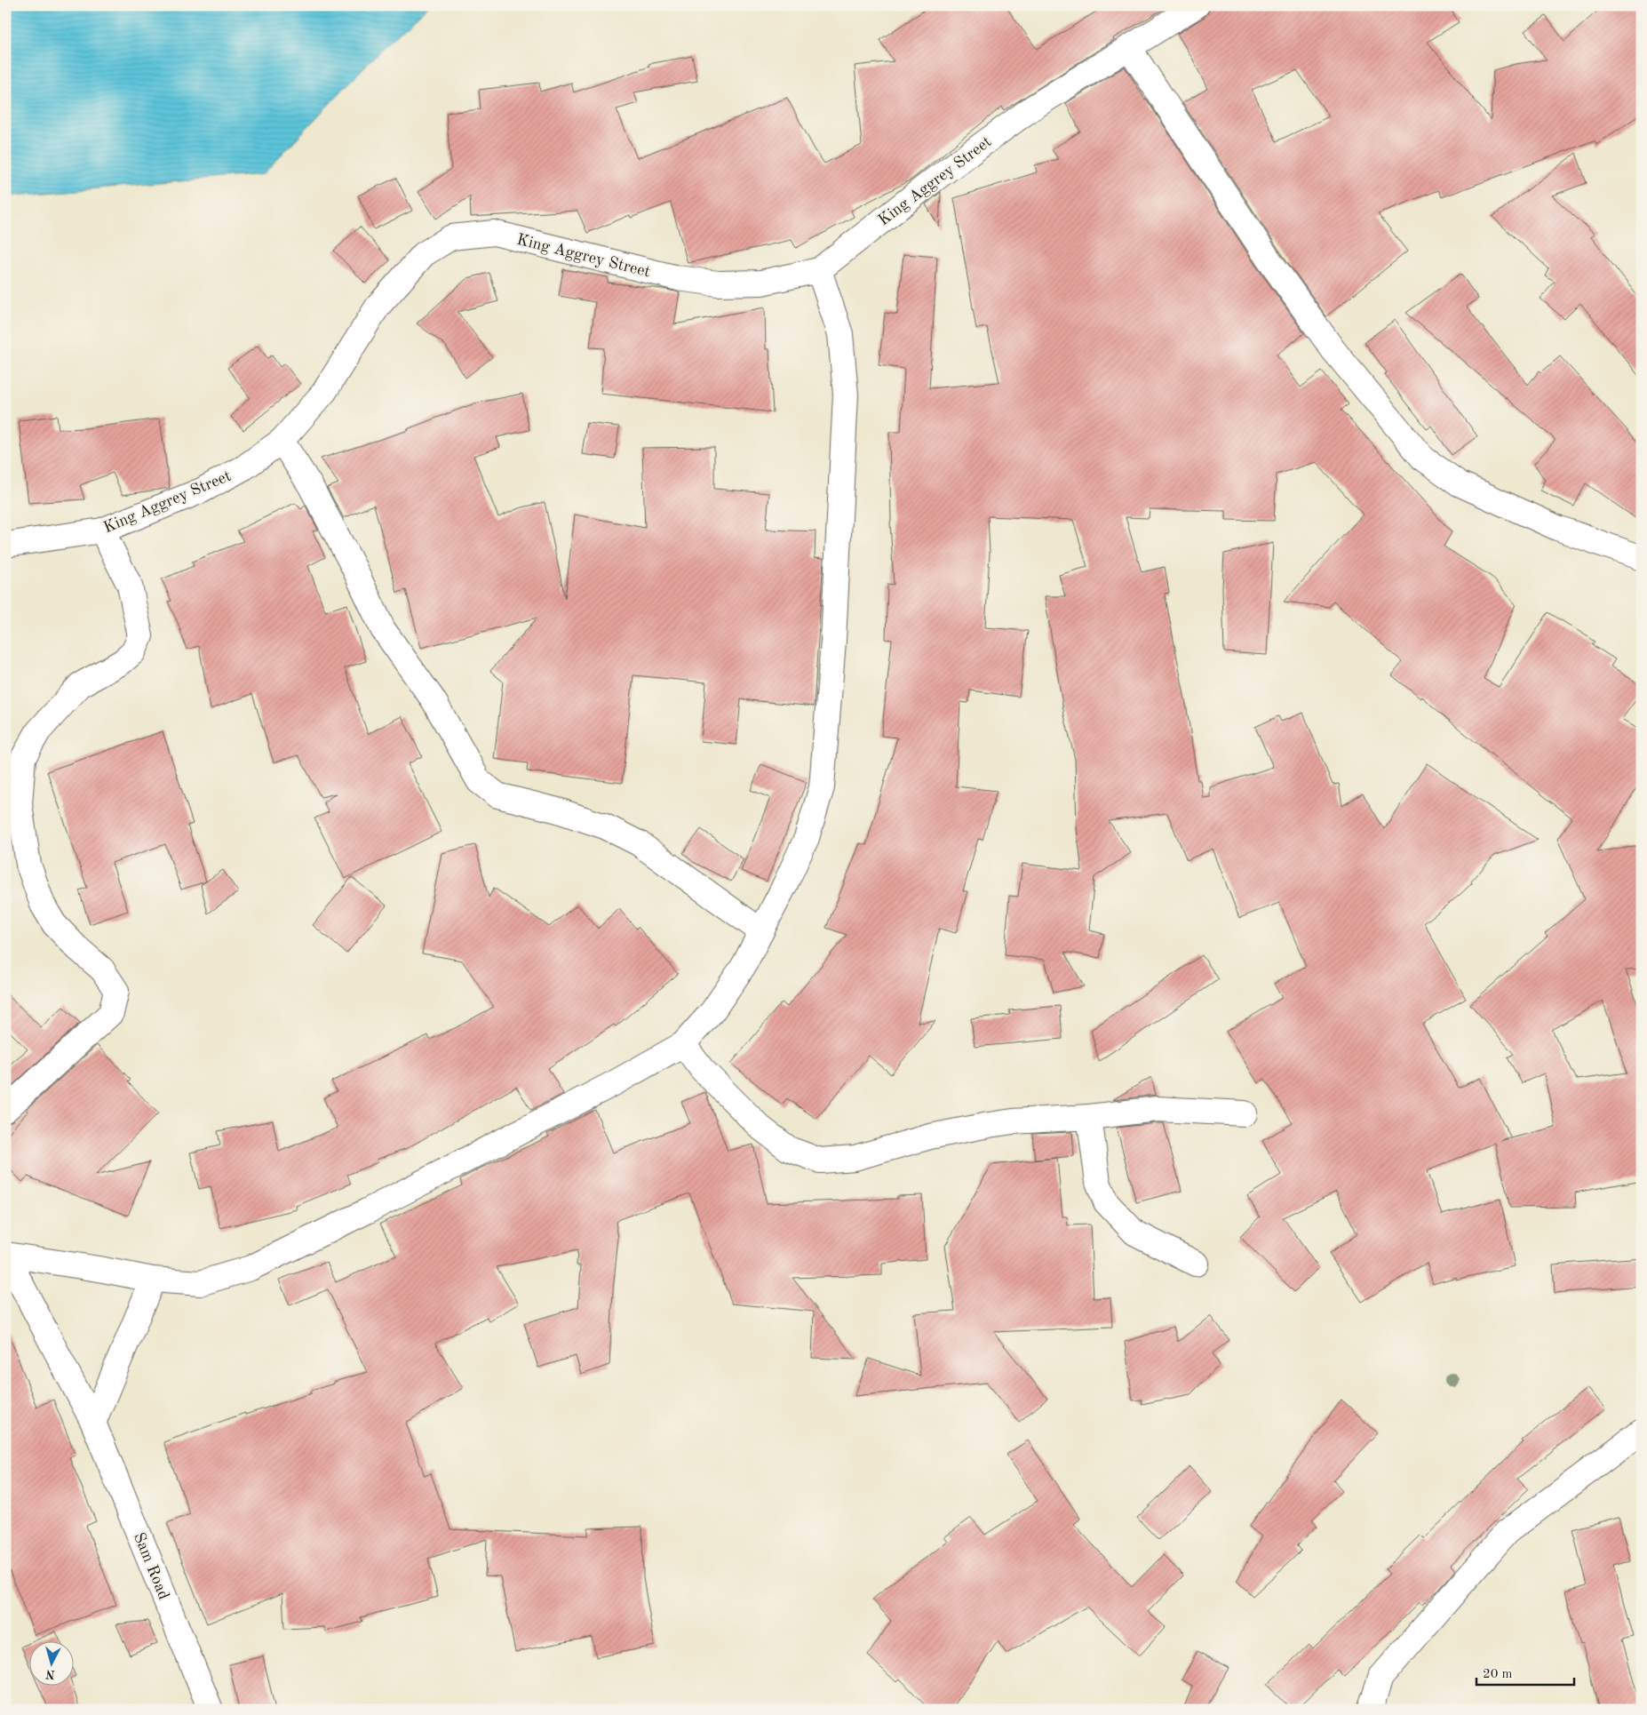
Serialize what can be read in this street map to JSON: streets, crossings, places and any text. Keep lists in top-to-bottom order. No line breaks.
{"streets":{"street":["King Aggrey Street","Sam Road"]},"scale_bar":"20 m","north":"bottom"}
